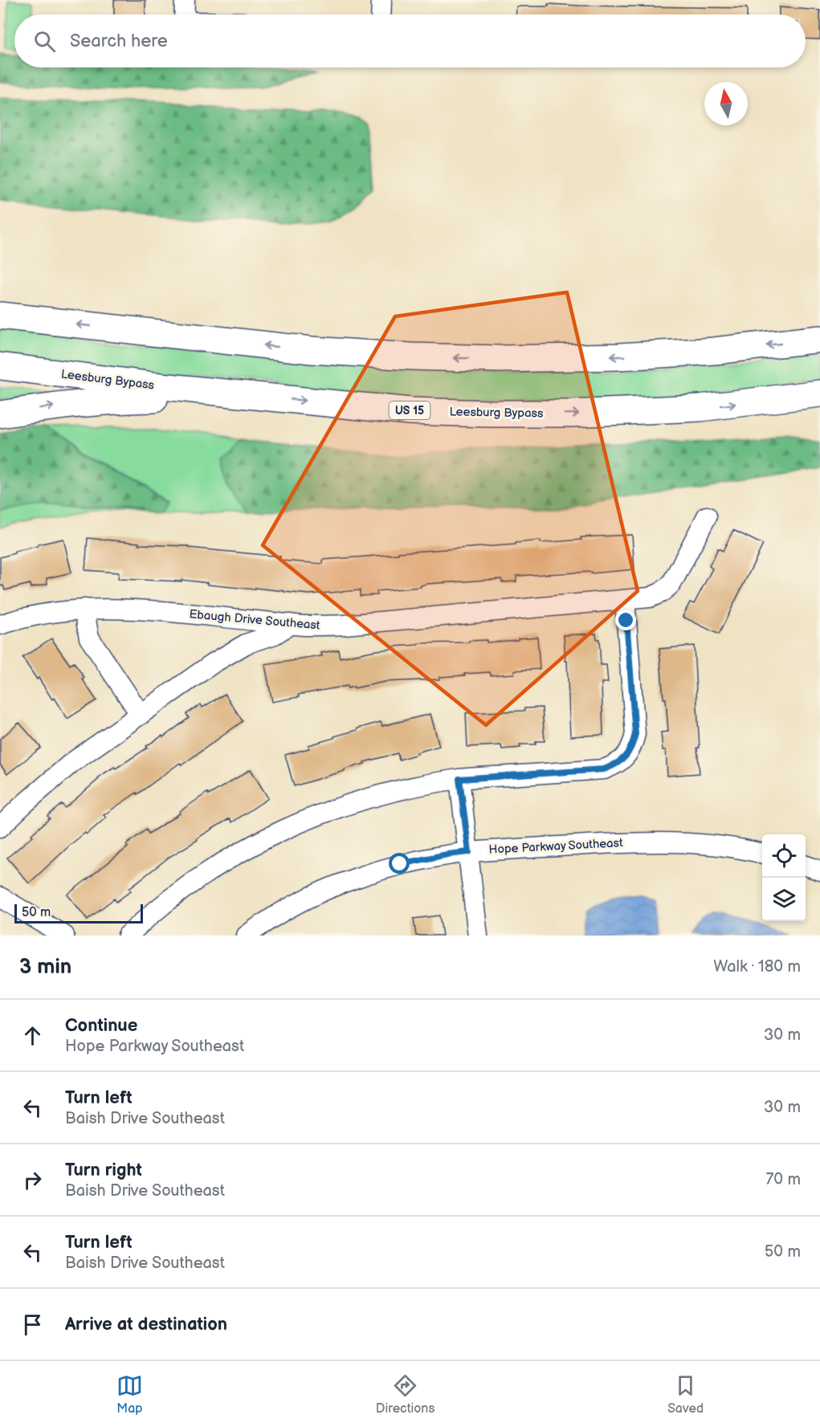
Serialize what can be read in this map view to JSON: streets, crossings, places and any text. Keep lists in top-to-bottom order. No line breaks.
{"streets":{"highway":["Leesburg Bypass","US 15"],"street":["Ebaugh Drive Southeast","Hope Parkway Southeast"]},"scale_bar":"50 m","north":"top","page":{"search":"Search here","scale":"50 m","heading":["3 min","Walk · 180 m"],"list":[["Continue","Hope Parkway Southeast","30 m"],["Turn left","Baish Drive Southeast","30 m"],["Turn right","Baish Drive Southeast","70 m"],["Turn left","Baish Drive Southeast","50 m"],"Arrive at destination"],"nav":["Map","Directions","Saved"]}}
